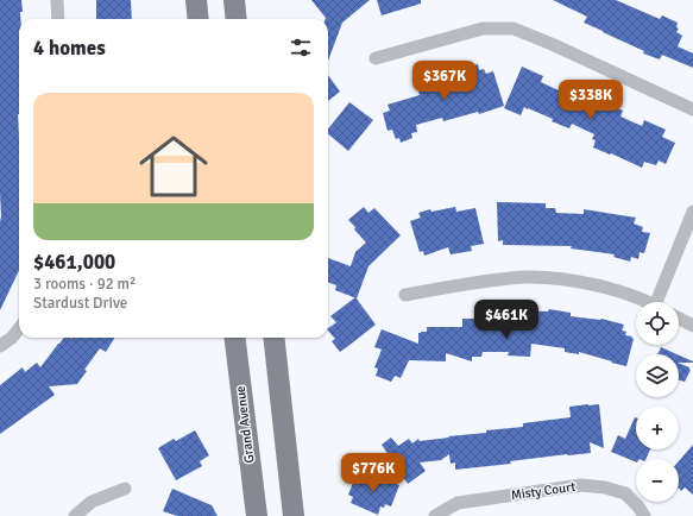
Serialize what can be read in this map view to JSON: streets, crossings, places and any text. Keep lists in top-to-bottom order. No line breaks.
{"streets":{"main road":["Grand Avenue"],"street":["Misty Court"]},"page":{"heading":"4 homes","price":["$367K","$338K","$461K","$776K"],"list":[{"name":"$461,000","note":"3 rooms · 92 m² · Stardust Drive"}],"map_buttons":["+","−"]}}
